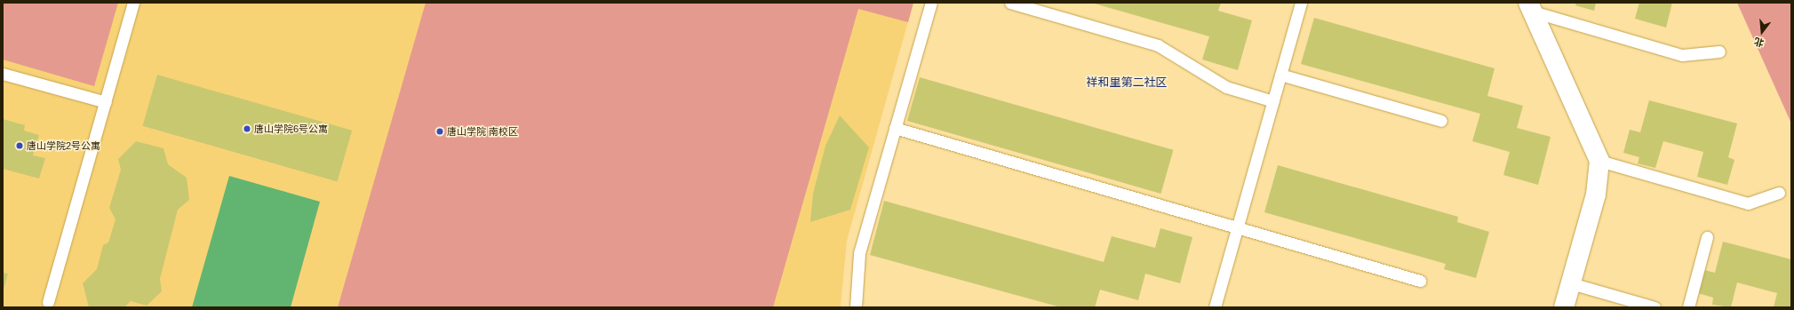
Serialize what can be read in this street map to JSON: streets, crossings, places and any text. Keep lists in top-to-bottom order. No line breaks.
{"districts":["祥和里第二社区"],"places":["唐山学院6号公寓","唐山学院 南校区","唐山学院2号公寓"],"north":"bottom"}
